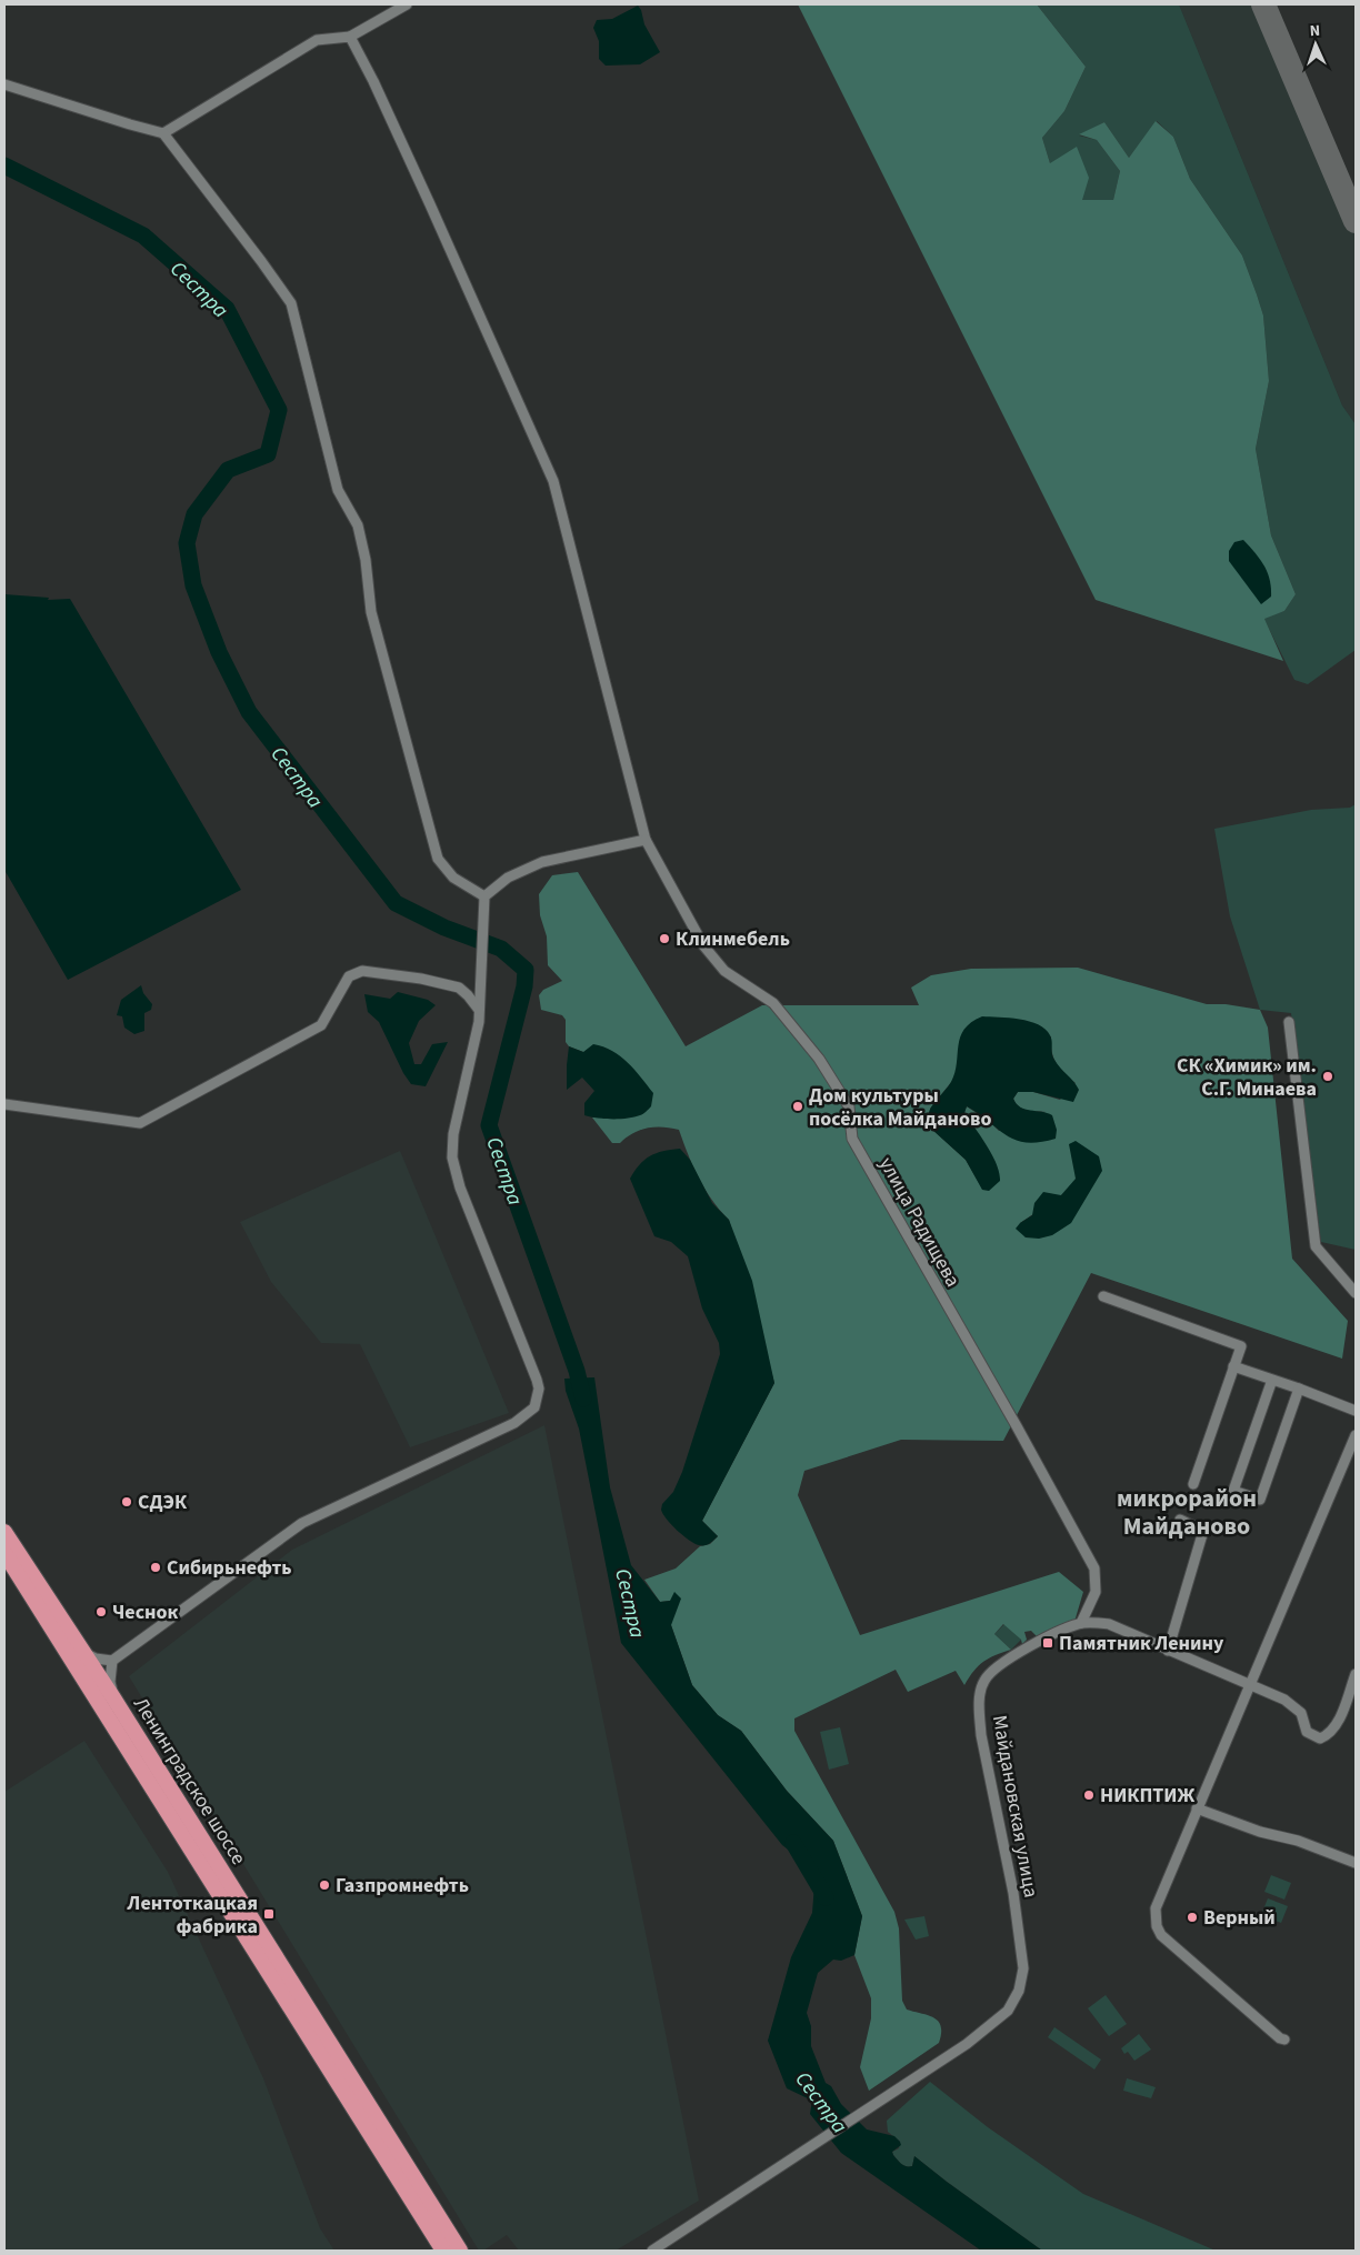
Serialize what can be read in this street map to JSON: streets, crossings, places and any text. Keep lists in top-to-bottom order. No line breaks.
{"streets":{"highway":["Ленинградское шоссе"],"street":["улица Радищева","Майдановская улица"]},"crossings":[["улица Радищева","Майдановская улица"]],"districts":["микрорайон Майданово"],"water":["Сестра"],"places":{"other":["Клинмебель","СК «Химик» им. С.Г. Минаева","Дом культуры посёлка Майданово","СДЭК","Сибирьнефть","Чеснок","НИКПТИЖ","Газпромнефть","Верный"],"transit":["Памятник Ленину","Лентоткацкая фабрика"]},"north":"top"}
